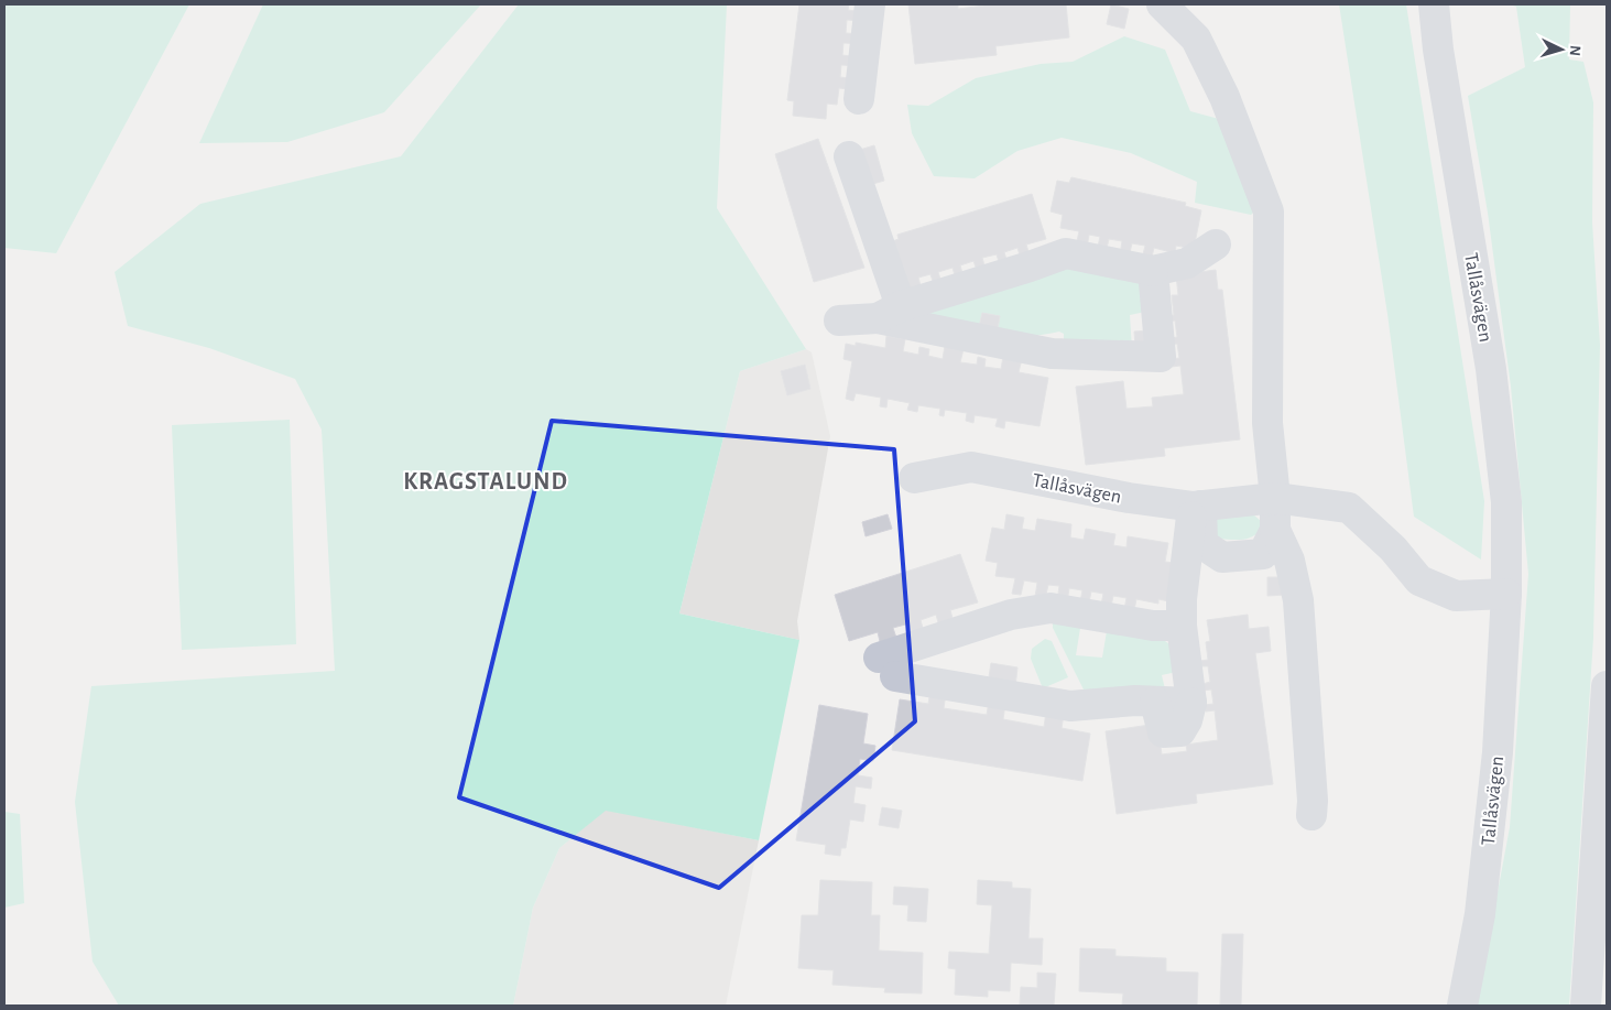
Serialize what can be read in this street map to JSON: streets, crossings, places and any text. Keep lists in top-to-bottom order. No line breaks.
{"streets":{"street":["Tallåsvägen"]},"districts":["KRAGSTALUND"],"north":"right"}
